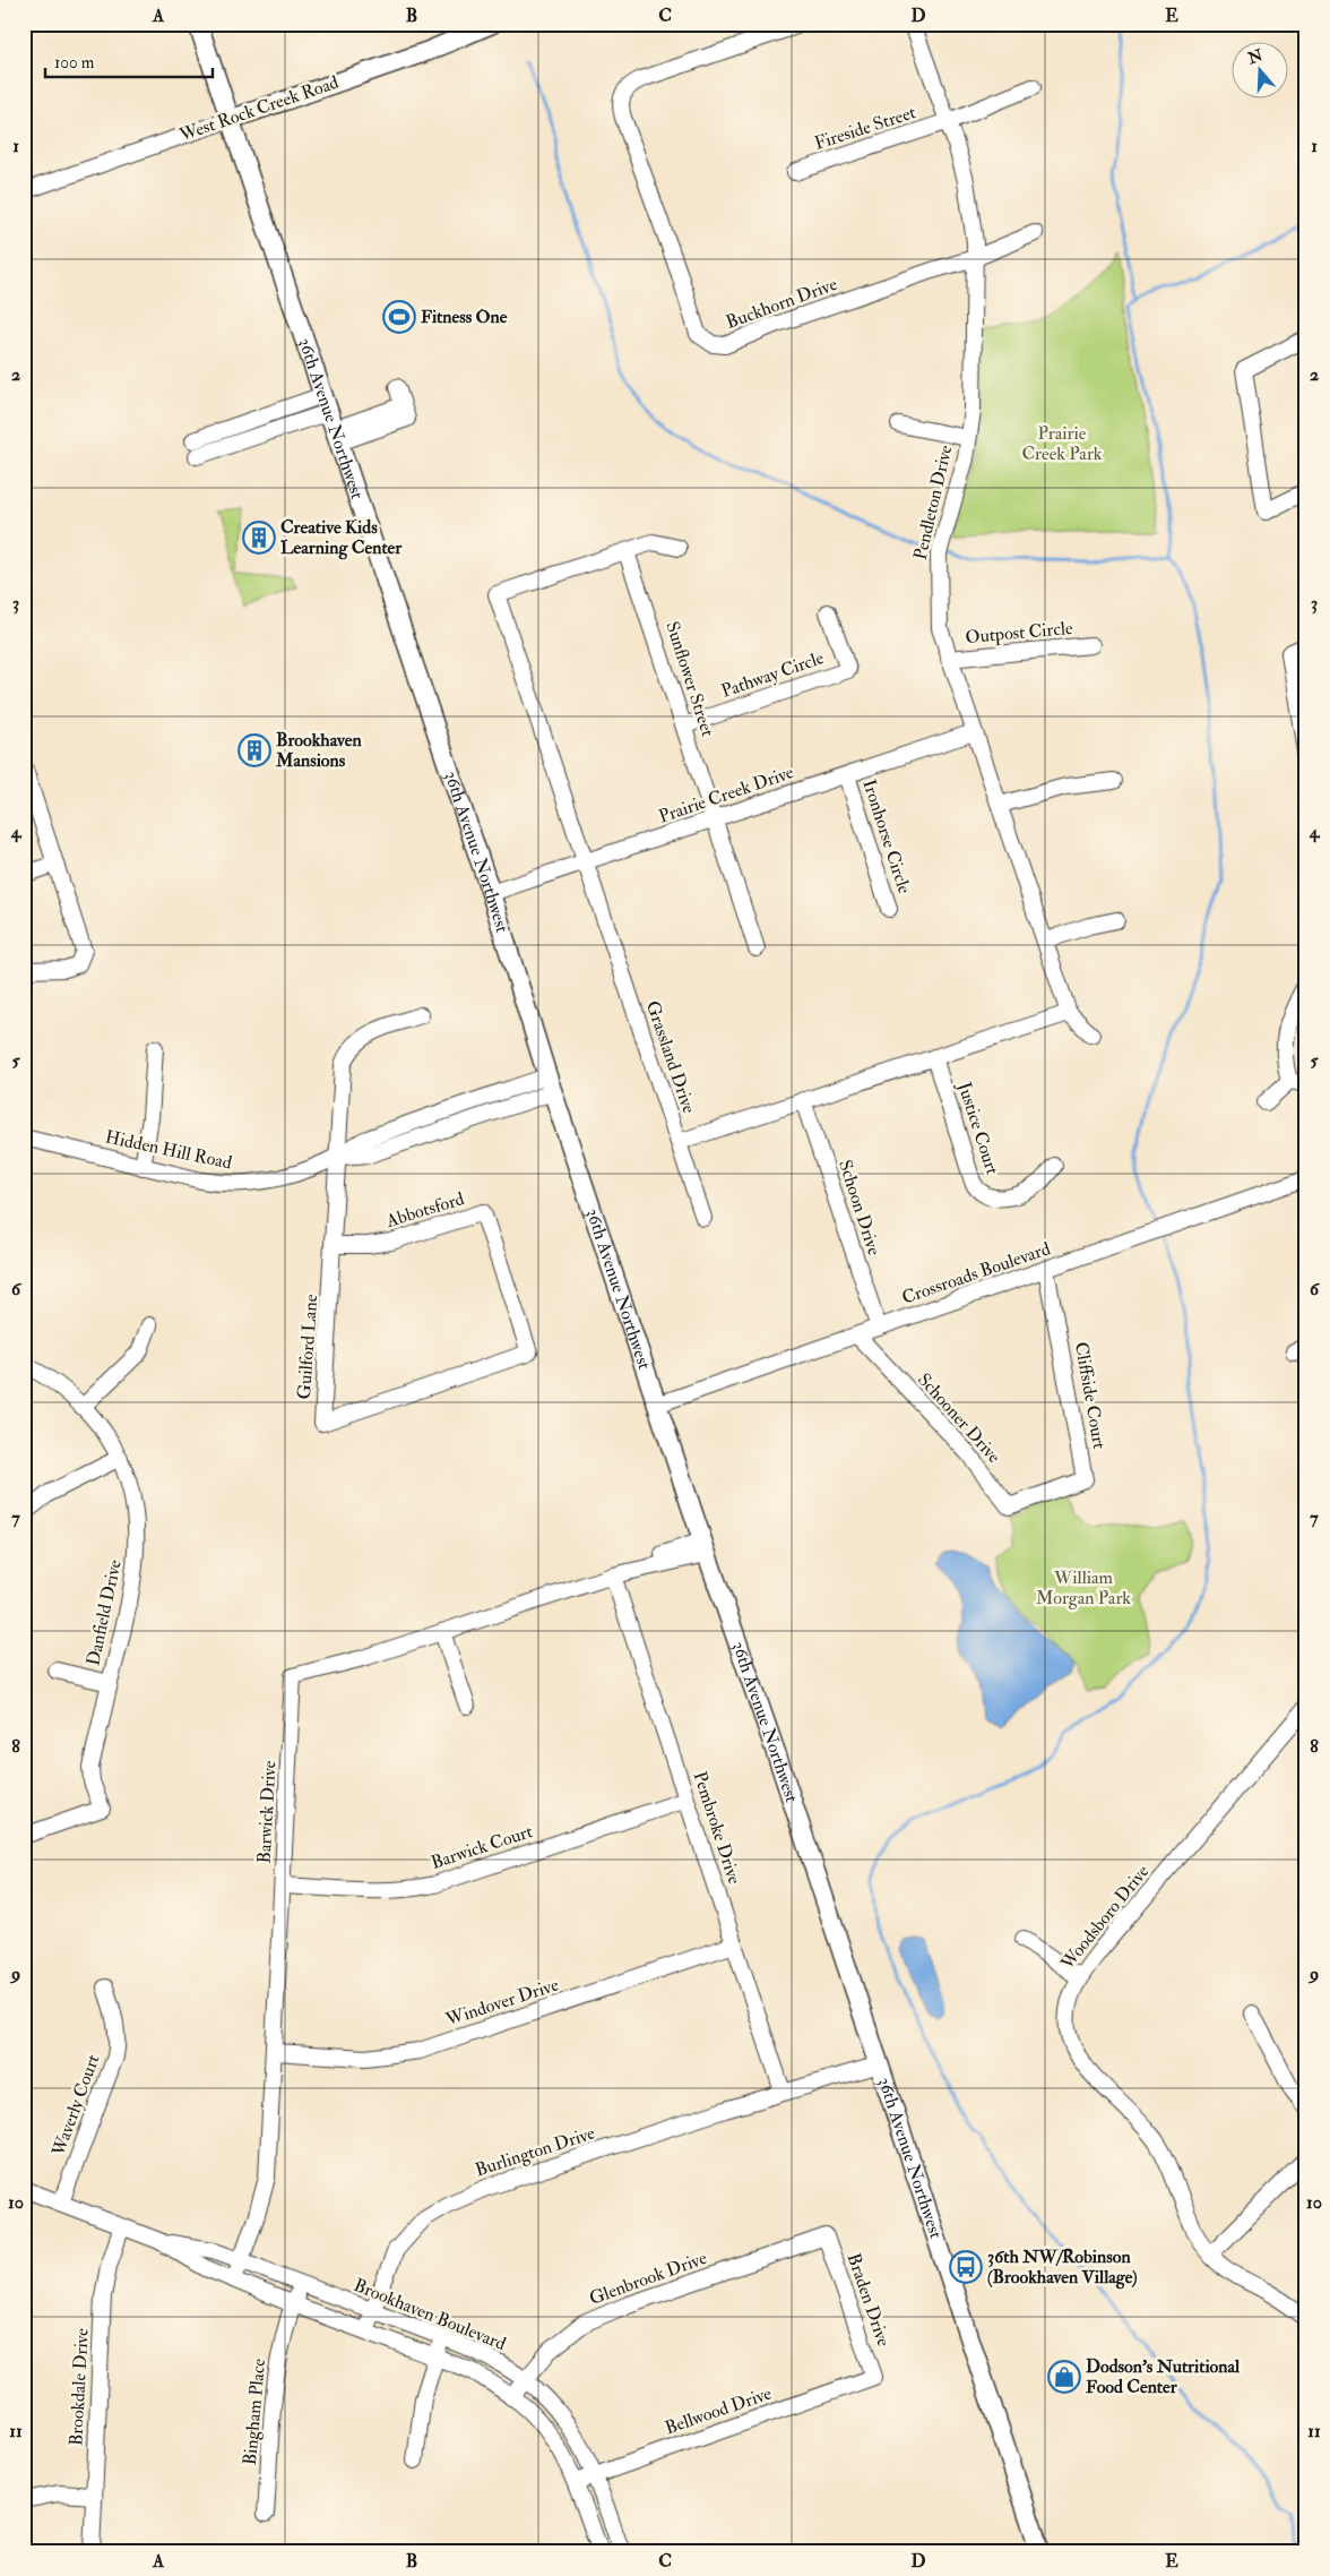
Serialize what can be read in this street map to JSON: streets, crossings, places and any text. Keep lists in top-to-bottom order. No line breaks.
{"streets":{"main road":["West Rock Creek Road","36th Avenue Northwest"],"street":["Fireside Street","Buckhorn Drive","Pendleton Drive","Outpost Circle","Pathway Circle","Sunflower Street","Prairie Creek Drive","Ironhorse Circle","Grassland Drive","Justice Court","Hidden Hill Road","Schoon Drive","Abbotsford","Crossroads Boulevard","Guilford Lane","Cliffside Court","Schooner Drive","Danfield Drive","Barwick Drive","Pembroke Drive","Barwick Court","Woodsboro Drive","Windover Drive","Waverly Court","Burlington Drive","Glenbrook Drive","Braden Drive","Brookhaven Boulevard","Brookdale Drive","Bellwood Drive","Bingham Place"]},"crossings":[["West Rock Creek Road","36th Avenue Northwest"],["Fireside Street","Pendleton Drive"],["Buckhorn Drive","Pendleton Drive"],["36th Avenue Northwest","Prairie Creek Drive"],["36th Avenue Northwest","Hidden Hill Road"],["36th Avenue Northwest","Crossroads Boulevard"],["36th Avenue Northwest","Barwick Drive"],["36th Avenue Northwest","Burlington Drive"],["Pendleton Drive","Outpost Circle"],["Pendleton Drive","Prairie Creek Drive"],["Pendleton Drive","Grassland Drive"],["Pathway Circle","Sunflower Street"],["Sunflower Street","Prairie Creek Drive"],["Sunflower Street","Grassland Drive"],["Prairie Creek Drive","Ironhorse Circle"],["Prairie Creek Drive","Grassland Drive"],["Grassland Drive","Justice Court"],["Grassland Drive","Schoon Drive"],["Hidden Hill Road","Guilford Lane"],["Schoon Drive","Crossroads Boulevard"],["Abbotsford","Guilford Lane"],["Crossroads Boulevard","Cliffside Court"],["Crossroads Boulevard","Schooner Drive"],["Cliffside Court","Schooner Drive"],["Barwick Drive","Pembroke Drive"],["Barwick Drive","Barwick Court"],["Barwick Drive","Windover Drive"],["Barwick Drive","Brookhaven Boulevard"],["Pembroke Drive","Barwick Court"],["Pembroke Drive","Windover Drive"],["Pembroke Drive","Burlington Drive"],["Waverly Court","Brookhaven Boulevard"],["Burlington Drive","Brookhaven Boulevard"],["Glenbrook Drive","Braden Drive"],["Glenbrook Drive","Brookhaven Boulevard"],["Braden Drive","Bellwood Drive"],["Brookhaven Boulevard","Brookdale Drive"],["Brookhaven Boulevard","Bellwood Drive"],["Brookhaven Boulevard","Bingham Place"]],"parks":["Prairie Creek Park","William Morgan Park"],"places":{"sports":["Fitness One"],"building":["Creative Kids Learning Center","Brookhaven Mansions"],"bus stop":["36th NW/Robinson (Brookhaven Village)"],"shop":["Dodson's Nutritional Food Center"]},"scale_bar":"100 m","north":"top","grid":{"columns":["A","B","C","D","E"],"rows":["1","2","3","4","5","6","7","8","9","10","11"]}}
